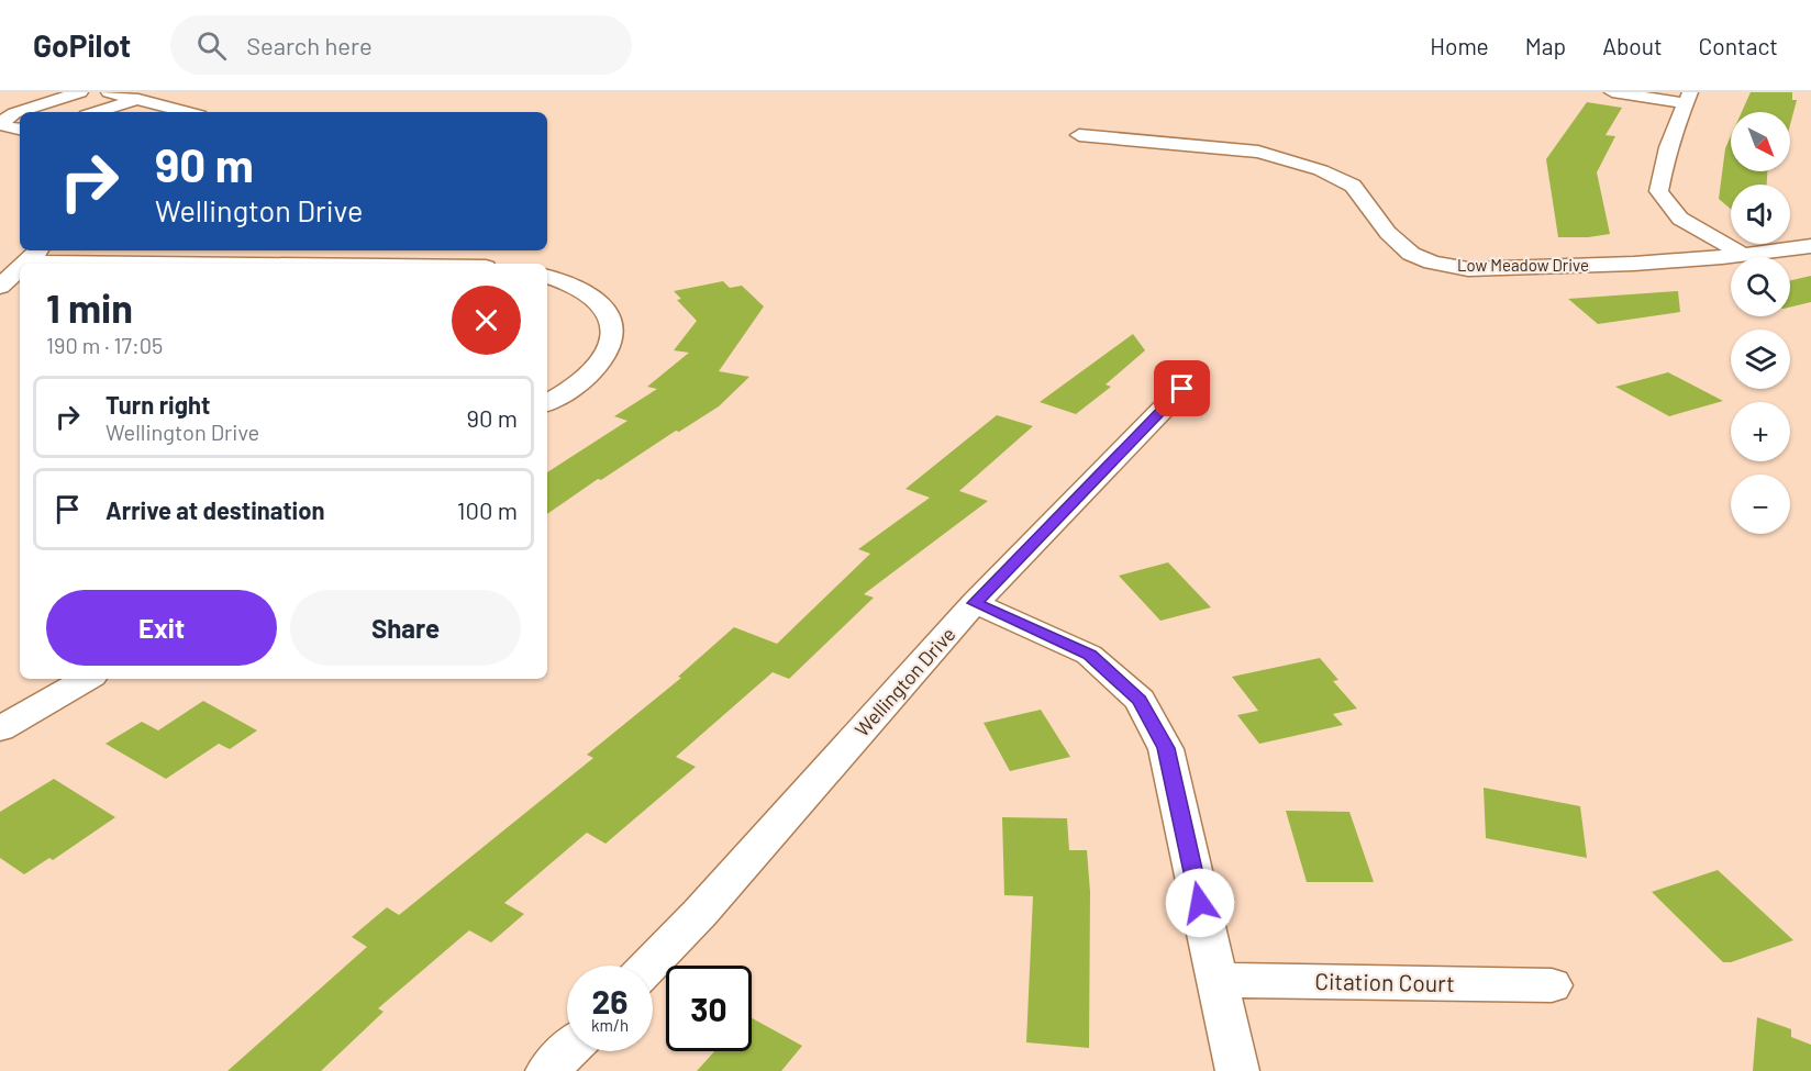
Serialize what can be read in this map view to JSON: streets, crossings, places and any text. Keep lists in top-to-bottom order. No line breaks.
{"streets":{"street":["Low Meadow Drive","Wellington Drive","Citation Court"]},"north":"bottom right","page":{"header":"GoPilot","search":"Search here","nav":["Home","Map","About","Contact"],"map_buttons":["+","−"],"turn":["90 m","Wellington Drive"],"heading":["1 min","190 m · 17:05"],"list":[{"name":"Turn right","note":"Wellington Drive","value":"90 m"},{"name":"Arrive at destination","value":"100 m"}],"buttons":["Exit","Share"],"speed":"26 km/h","limit":"30"}}
